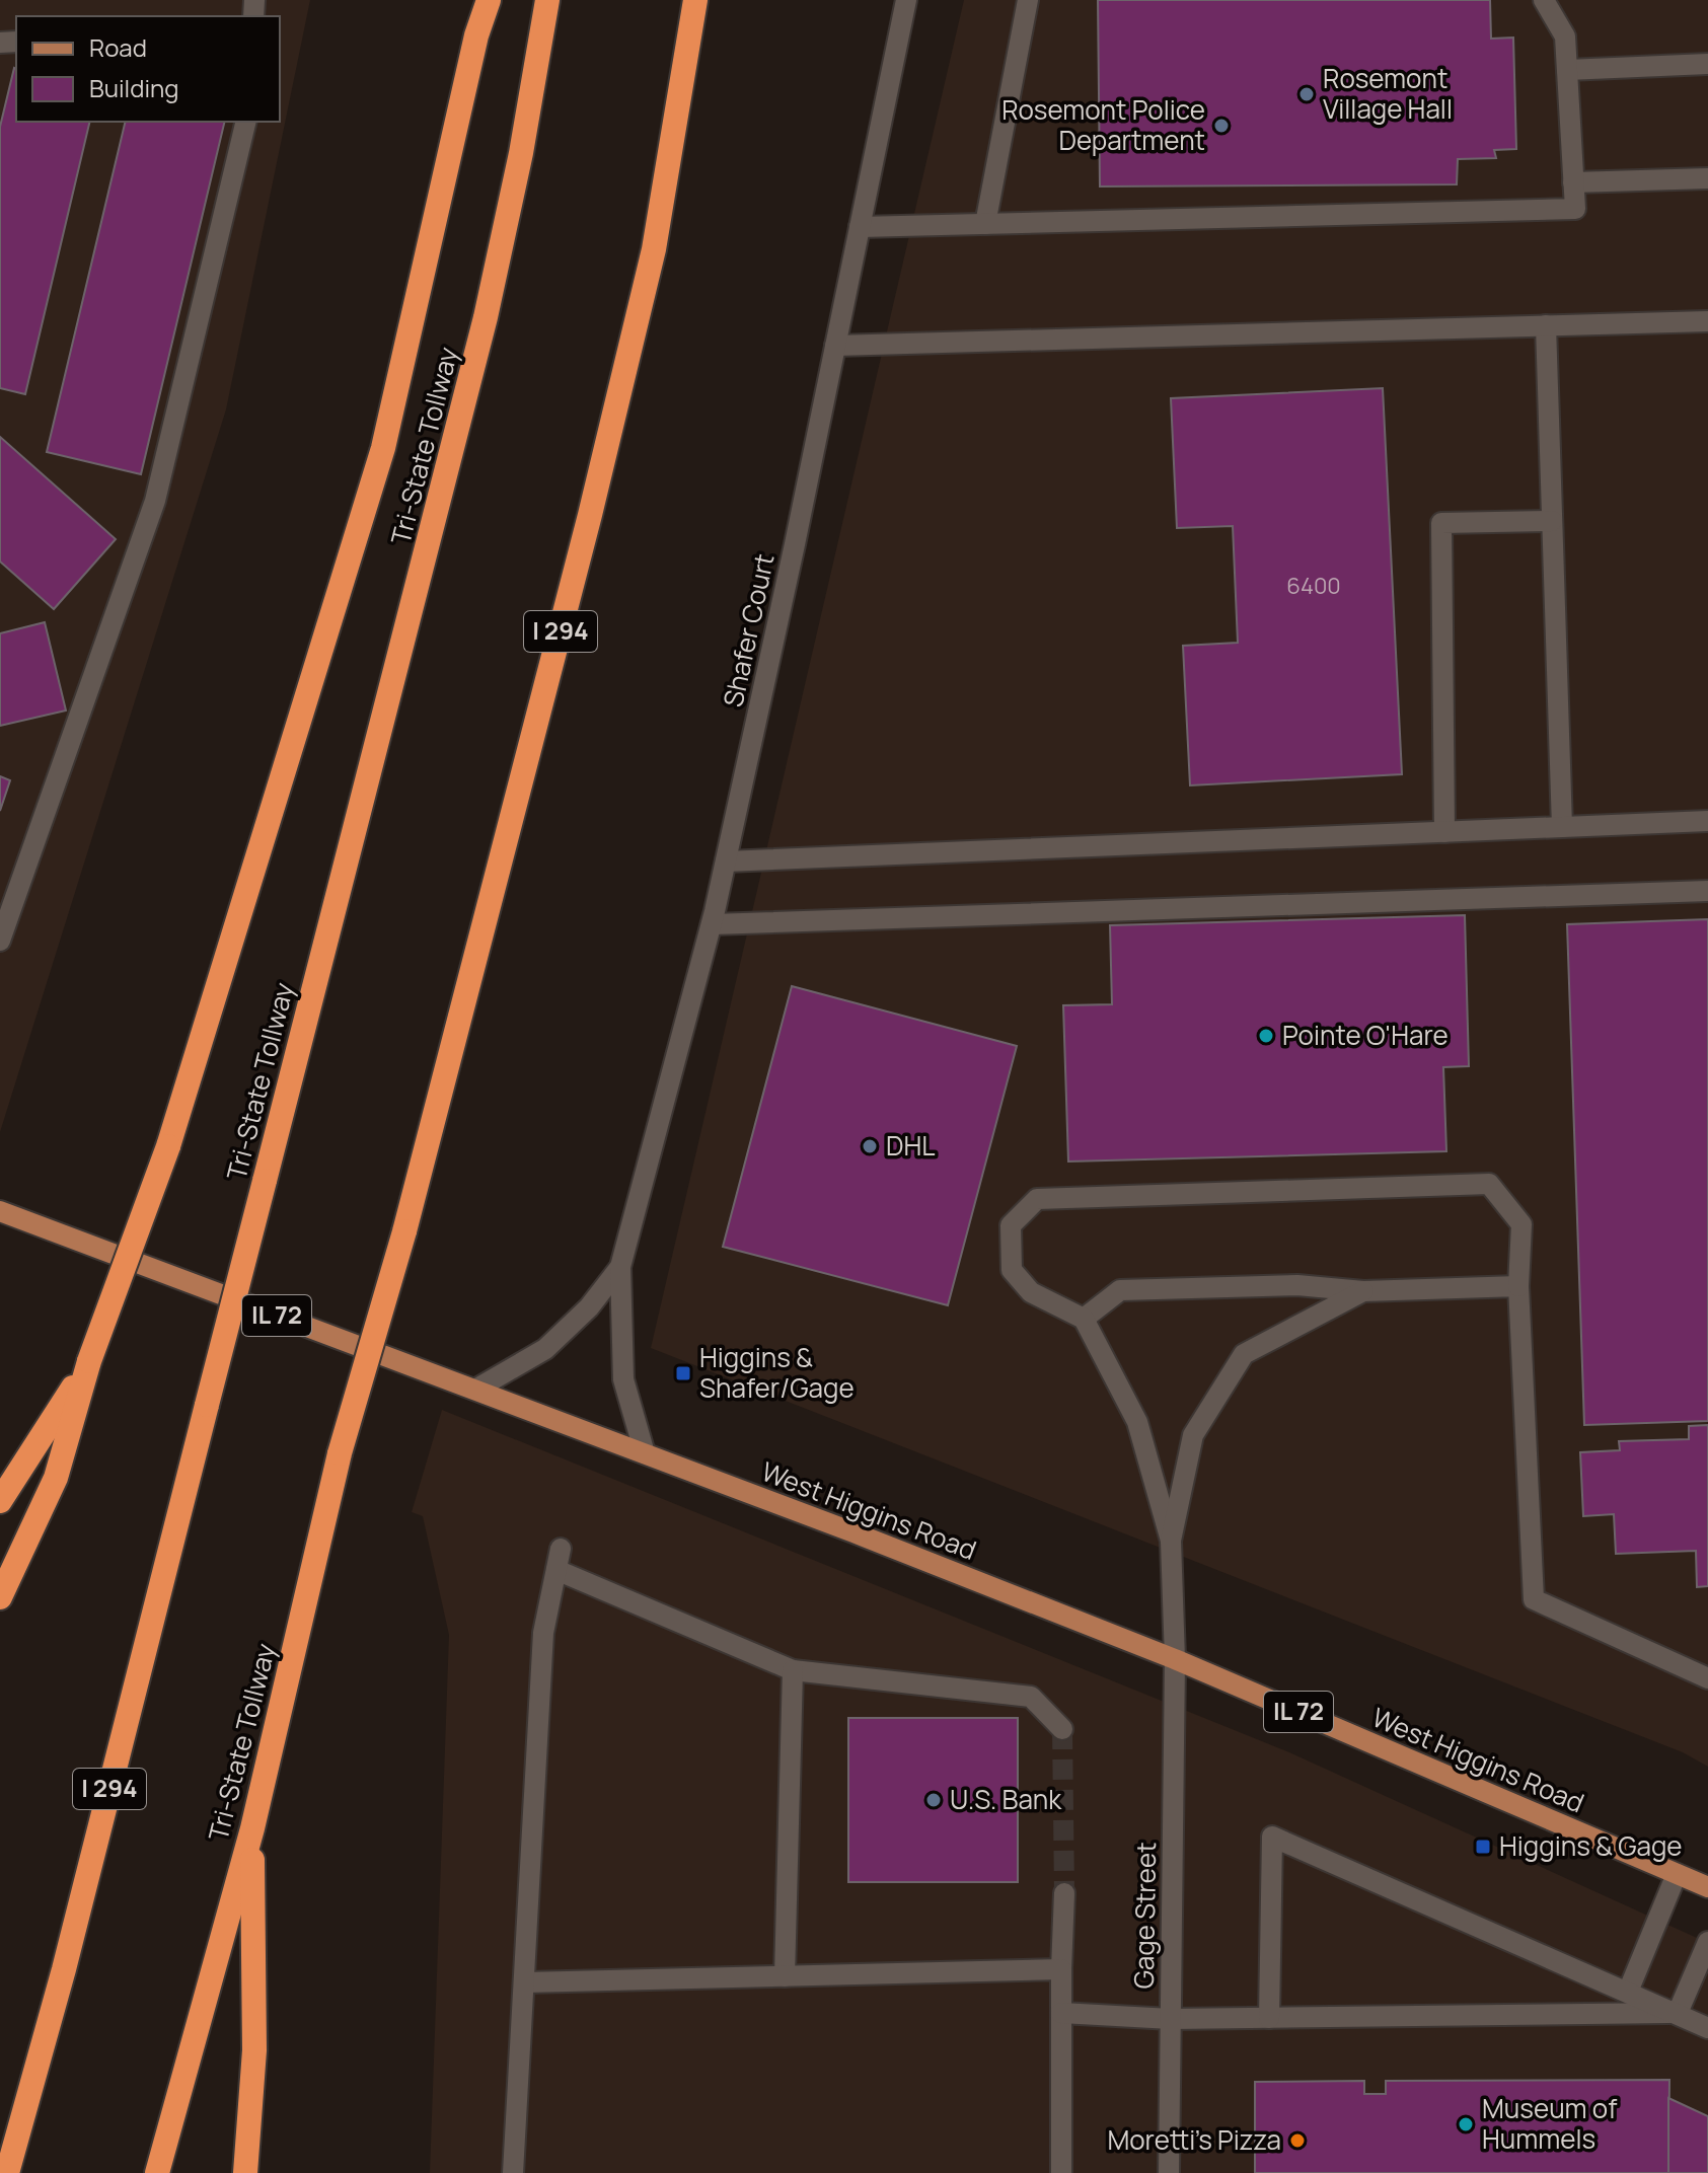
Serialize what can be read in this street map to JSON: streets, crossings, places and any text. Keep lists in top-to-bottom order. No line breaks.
{"streets":{"highway":["Tri-State Tollway","I 294"],"main road":["IL 72","West Higgins Road"],"street":["Shafer Court","Gage Street"]},"crossings":[["Shafer Court","West Higgins Road"],["West Higgins Road","Gage Street"]],"places":{"other":["Rosemont Village Hall","Rosemont Police Department","Pointe O'Hare","DHL","U.S. Bank","Museum of Hummels","Moretti's Pizza"],"transit":["Higgins & Shafer/Gage","Higgins & Gage"]},"house_numbers":["6400"],"legend":["Road","Building"]}
